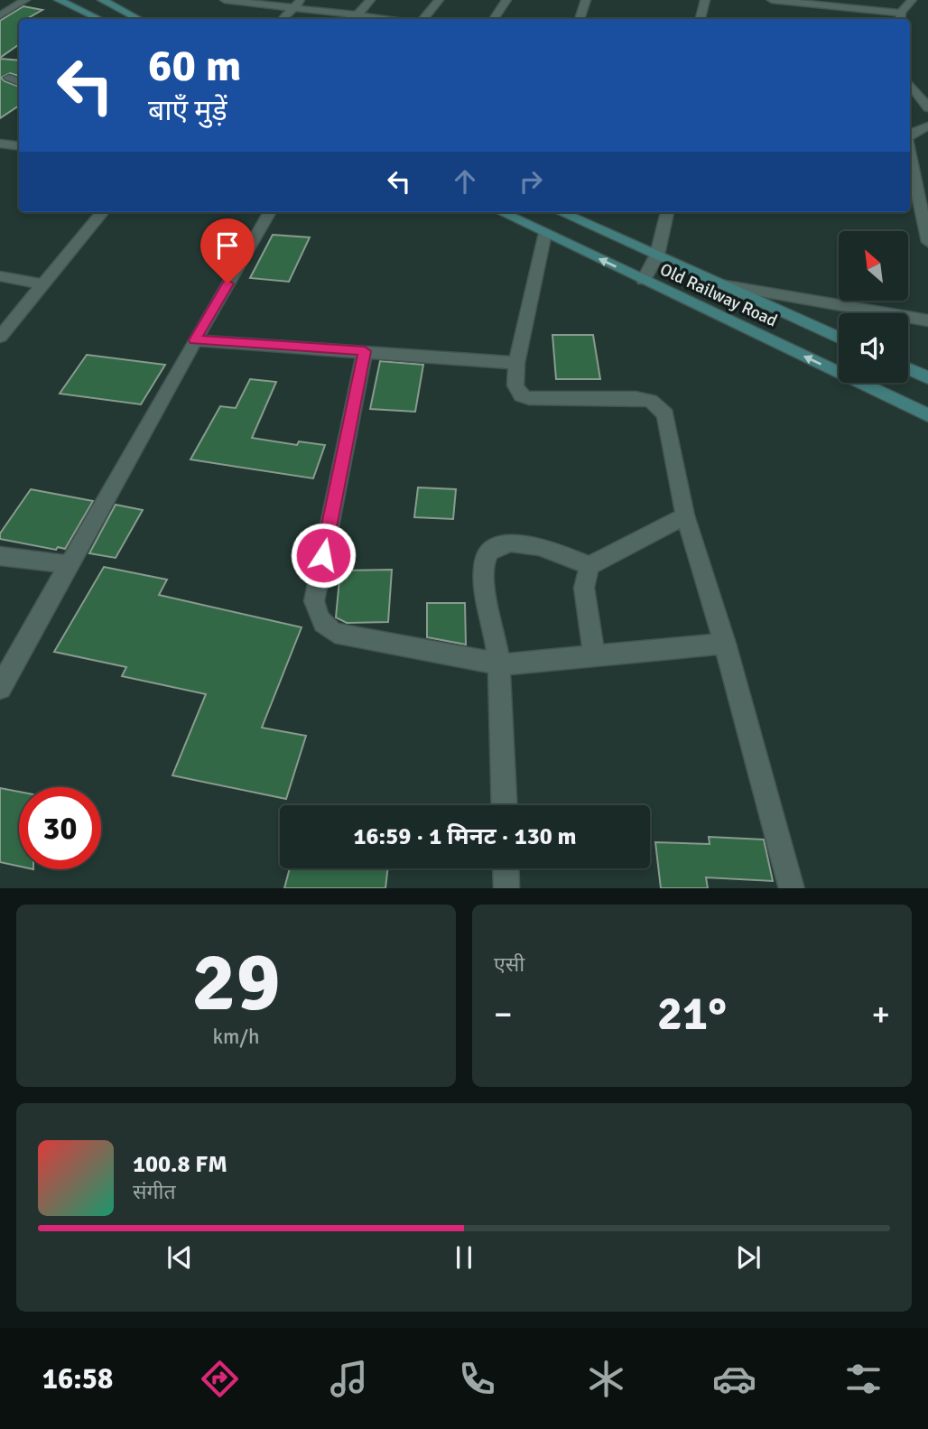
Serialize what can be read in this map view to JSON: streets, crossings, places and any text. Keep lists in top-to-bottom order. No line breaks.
{"streets":{"main road":["Old Railway Road"]},"north":"top left","page":{"turn":["60 m","बाएँ मुड़ें"],"limit":"30","trip":"16:59 · 1 मिनट · 130 m","tile":[["29","km/h"],"एसी"],"heat":["−","21°","+"],"song":["100.8 FM","संगीत"],"tabs":"16:58"}}
